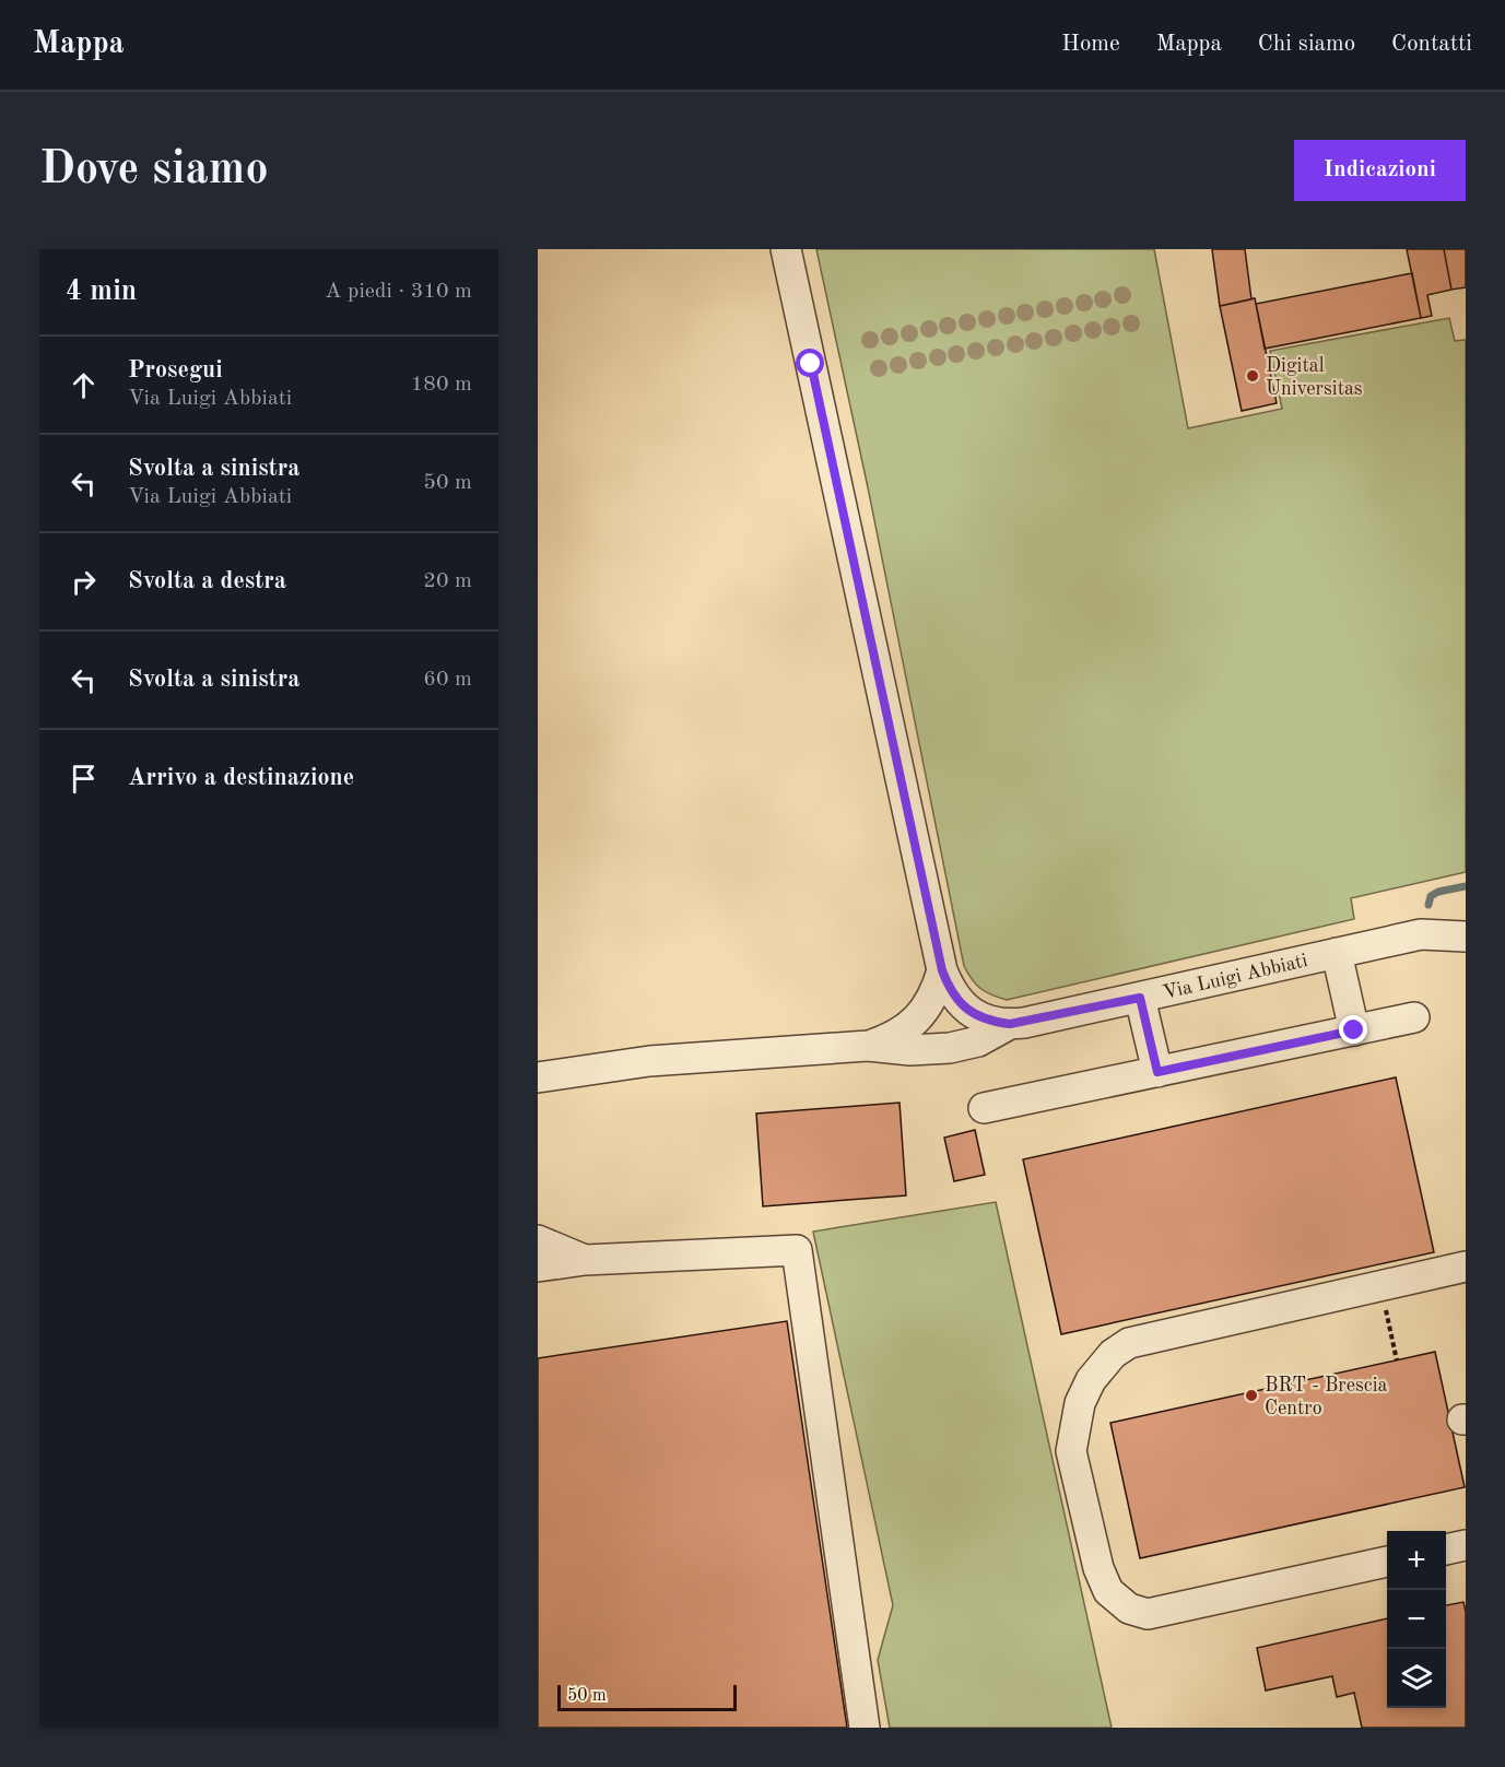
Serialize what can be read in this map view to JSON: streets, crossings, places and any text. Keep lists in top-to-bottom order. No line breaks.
{"streets":{"street":["Via Luigi Abbiati"]},"places":["Digital Universitas","BRT - Brescia Centro"],"scale_bar":"50 m","page":{"header":"Mappa","nav":["Home","Mappa","Chi siamo","Contatti"],"buttons":"Indicazioni","title":"Dove siamo","heading":["4 min","A piedi · 310 m"],"list":[["Prosegui","Via Luigi Abbiati","180 m"],["Svolta a sinistra","Via Luigi Abbiati","50 m"],["Svolta a destra","20 m"],["Svolta a sinistra","60 m"],"Arrivo a destinazione"],"map_buttons":["+","−"],"scale":"50 m"}}
